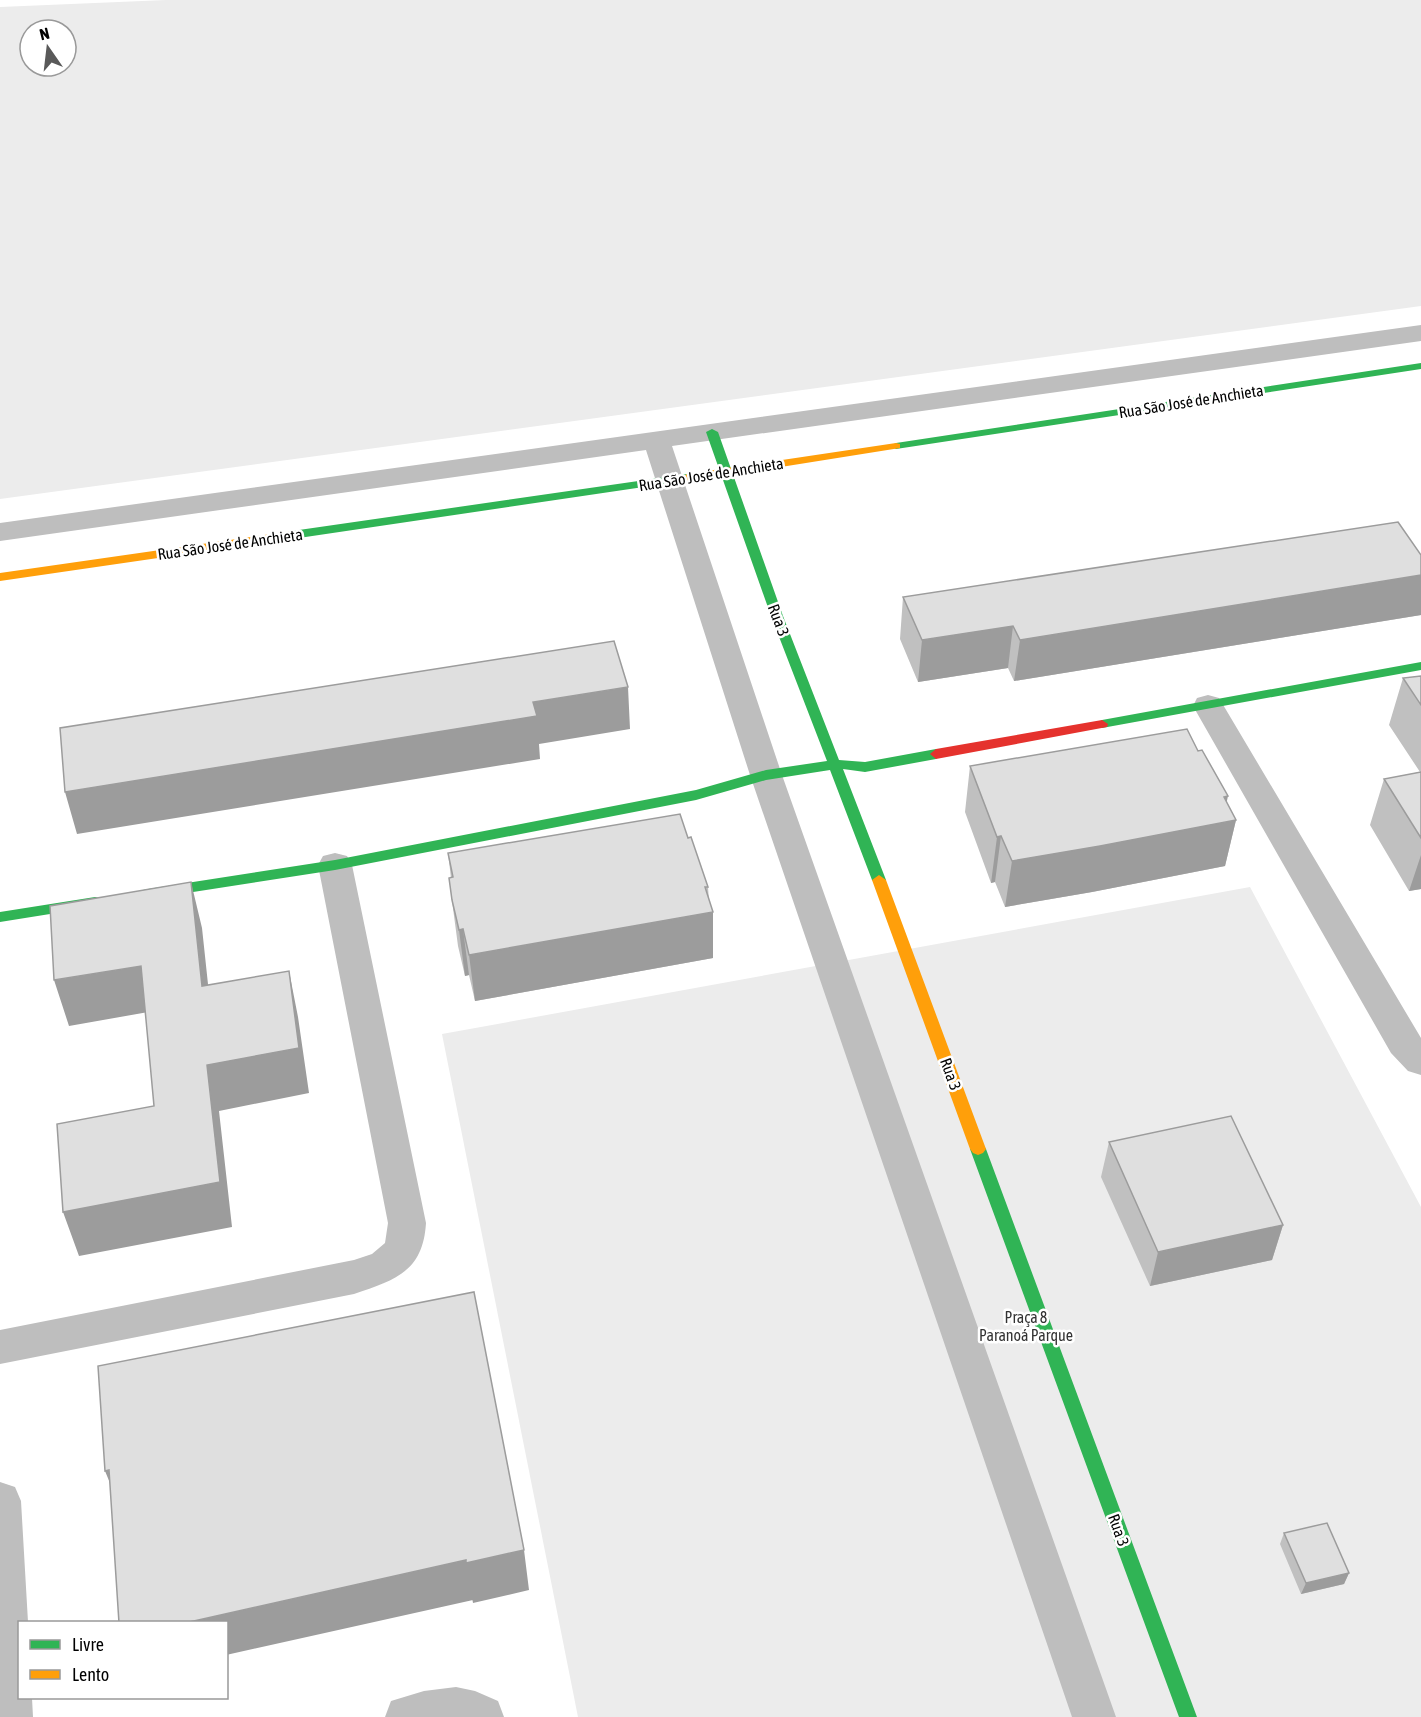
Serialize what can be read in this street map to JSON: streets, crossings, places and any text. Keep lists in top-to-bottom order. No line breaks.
{"streets":{"street":["Rua São José de Anchieta","Rua 3"]},"crossings":[["Rua São José de Anchieta","Rua 3"]],"parks":["Praça 8 Paranoá Parque"],"legend":["Livre","Lento"],"north":"top"}
